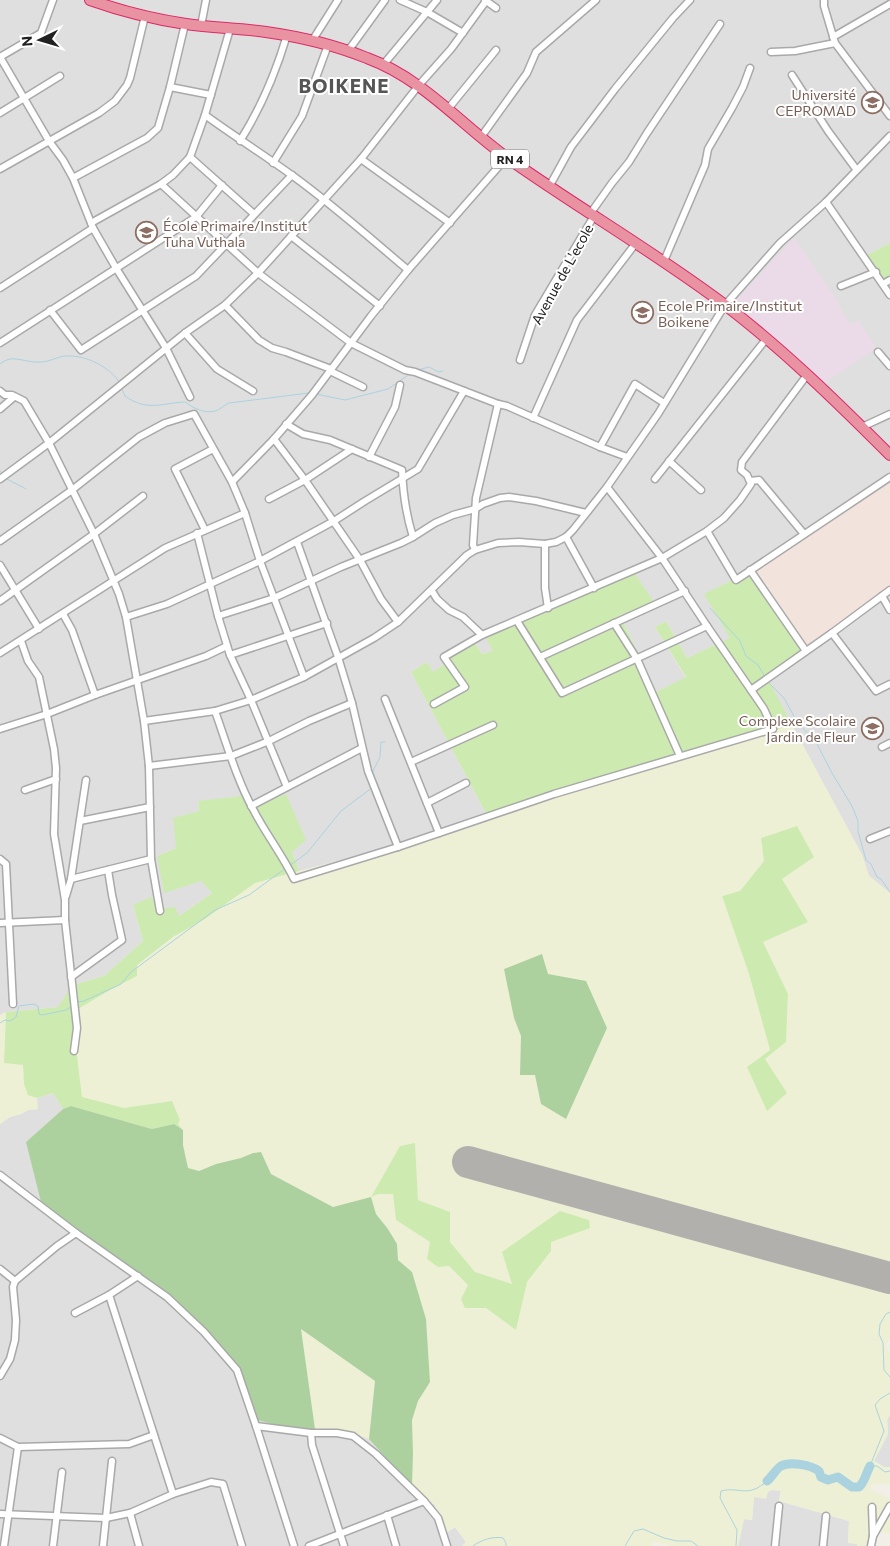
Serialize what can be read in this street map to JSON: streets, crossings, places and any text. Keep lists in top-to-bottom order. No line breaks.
{"streets":{"highway":["RN 4"],"street":["Avenue de L'ecole"]},"crossings":[["RN 4","Avenue de L'ecole"]],"districts":["BOIKENE"],"places":{"school or university":["Université CEPROMAD","École Primaire/Institut Tuha Vuthala","Ecole Primaire/Institut Boikene","Complexe Scolaire Jardin de Fleur"]},"north":"left"}
